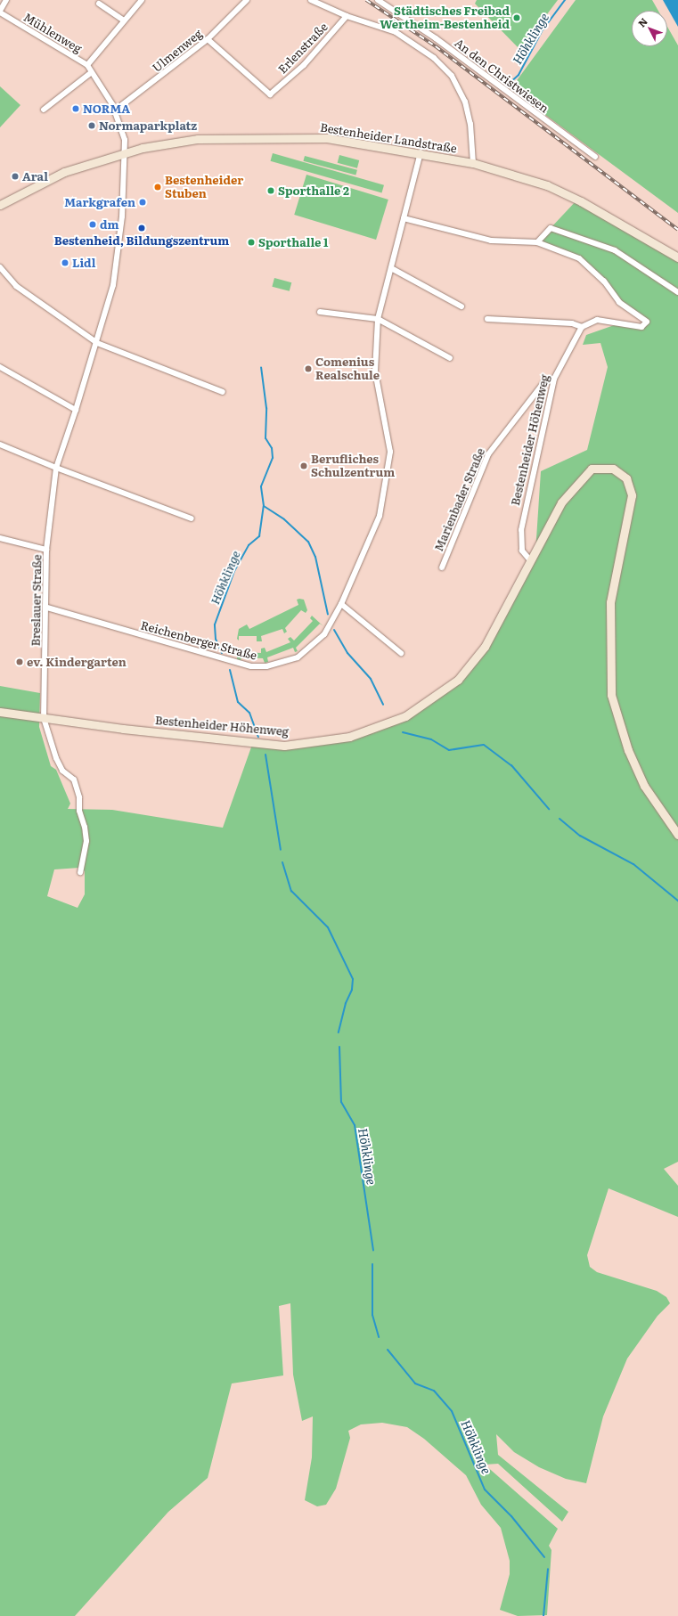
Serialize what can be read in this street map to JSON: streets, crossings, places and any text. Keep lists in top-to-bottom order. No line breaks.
{"streets":{"street":["Mühlenweg","Erlenstraße","Ulmenweg","An den Christwiesen","Bestenheider Landstraße","Bestenheider Höhenweg","Marienbader Straße","Breslauer Straße","Reichenberger Straße"]},"crossings":[["Mühlenweg","Ulmenweg"],["Mühlenweg","Bestenheider Landstraße"],["Mühlenweg","Breslauer Straße"],["Erlenstraße","Ulmenweg"],["Bestenheider Landstraße","Breslauer Straße"],["Bestenheider Landstraße","Reichenberger Straße"],["Bestenheider Höhenweg","Marienbader Straße"],["Bestenheider Höhenweg","Breslauer Straße"],["Breslauer Straße","Reichenberger Straße"]],"water":["Höhklinge"],"places":["Städtisches Freibad Wertheim-Bestenheid","NORMA","Normaparkplatz","Aral","Bestenheider Stuben","Sporthalle 2","Markgrafen","dm","Bestenheid, Bildungszentrum","Sporthalle 1","Lidl","Comenius Realschule","Berufliches Schulzentrum","ev. Kindergarten"],"north":"top left"}
